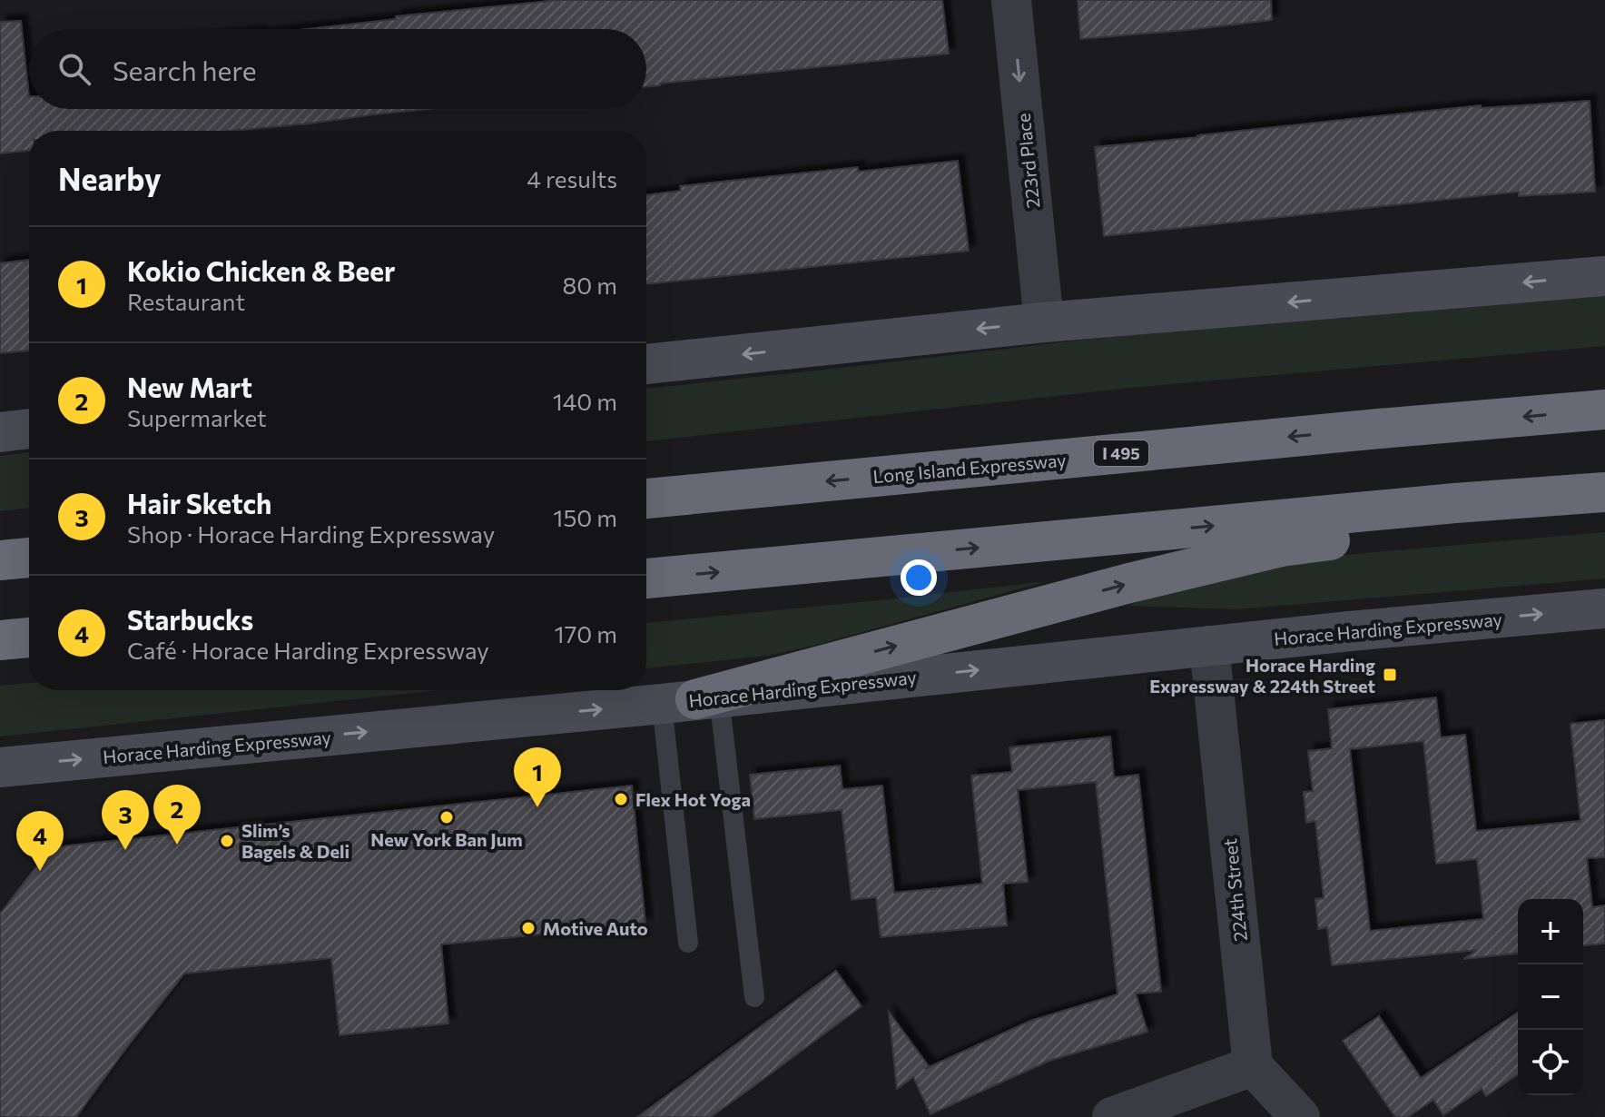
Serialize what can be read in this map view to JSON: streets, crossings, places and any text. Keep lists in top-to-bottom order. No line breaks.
{"streets":{"highway":["I 495","Long Island Expressway"],"main road":["Horace Harding Expressway"],"street":["223rd Place","224th Street"]},"crossings":[["Horace Harding Expressway","224th Street"]],"one_way":["223rd Place"],"places":{"transit":["Horace Harding Expressway & 224th Street"],"other":["Flex Hot Yoga","New York Ban Jum","Slim’s Bagels & Deli","Motive Auto"]},"page":{"search":"Search here","heading":["Nearby","4 results"],"list":[{"mark":"1","name":"Kokio Chicken & Beer","note":"Restaurant","value":"80 m"},{"mark":"2","name":"New Mart","note":"Supermarket","value":"140 m"},{"mark":"3","name":"Hair Sketch","note":"Shop · Horace Harding Expressway","value":"150 m"},{"mark":"4","name":"Starbucks","note":"Café · Horace Harding Expressway","value":"170 m"}],"pins":["1","2","3","4"],"map_buttons":["+","−"]}}
